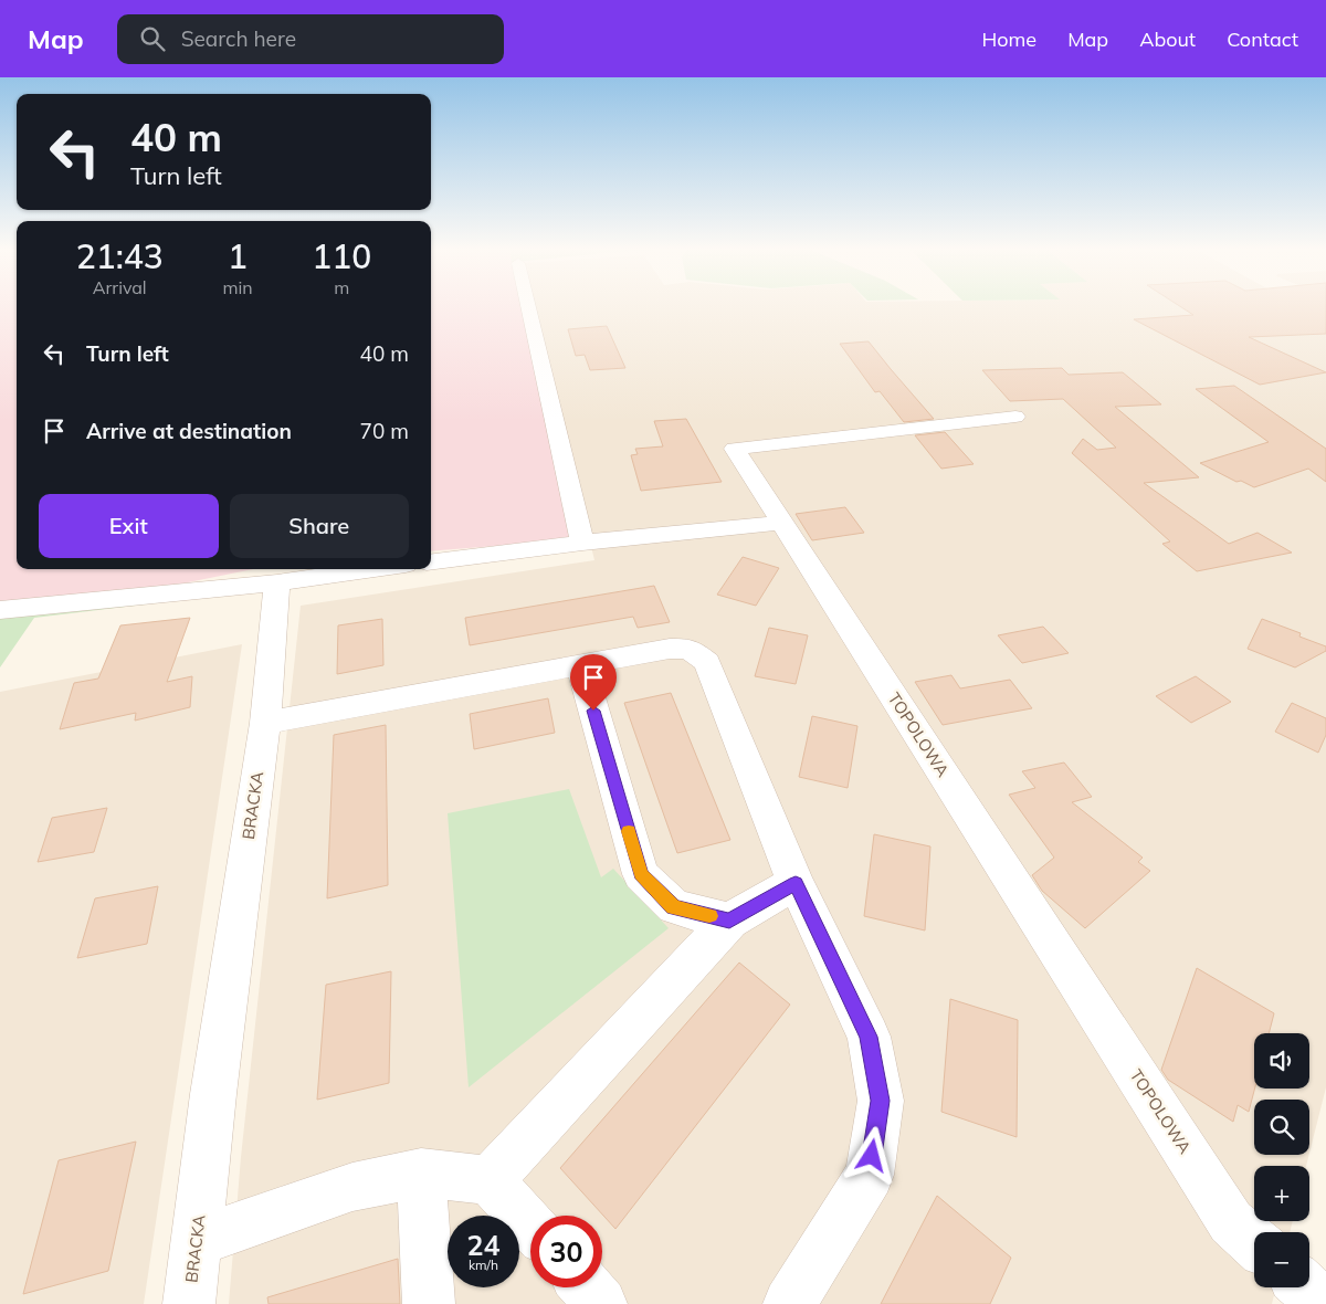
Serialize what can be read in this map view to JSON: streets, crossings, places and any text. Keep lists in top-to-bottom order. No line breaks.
{"streets":{"street":["TOPOLOWA","BRACKA"]},"page":{"header":"Map","search":"Search here","nav":["Home","Map","About","Contact"],"turn":["40 m","Turn left"],"eta":["21:43","Arrival","1","min","110","m"],"list":[{"name":"Turn left","value":"40 m"},{"name":"Arrive at destination","value":"70 m"}],"buttons":["Exit","Share"],"map_buttons":["+","−"],"speed":"24 km/h","limit":"30"}}
